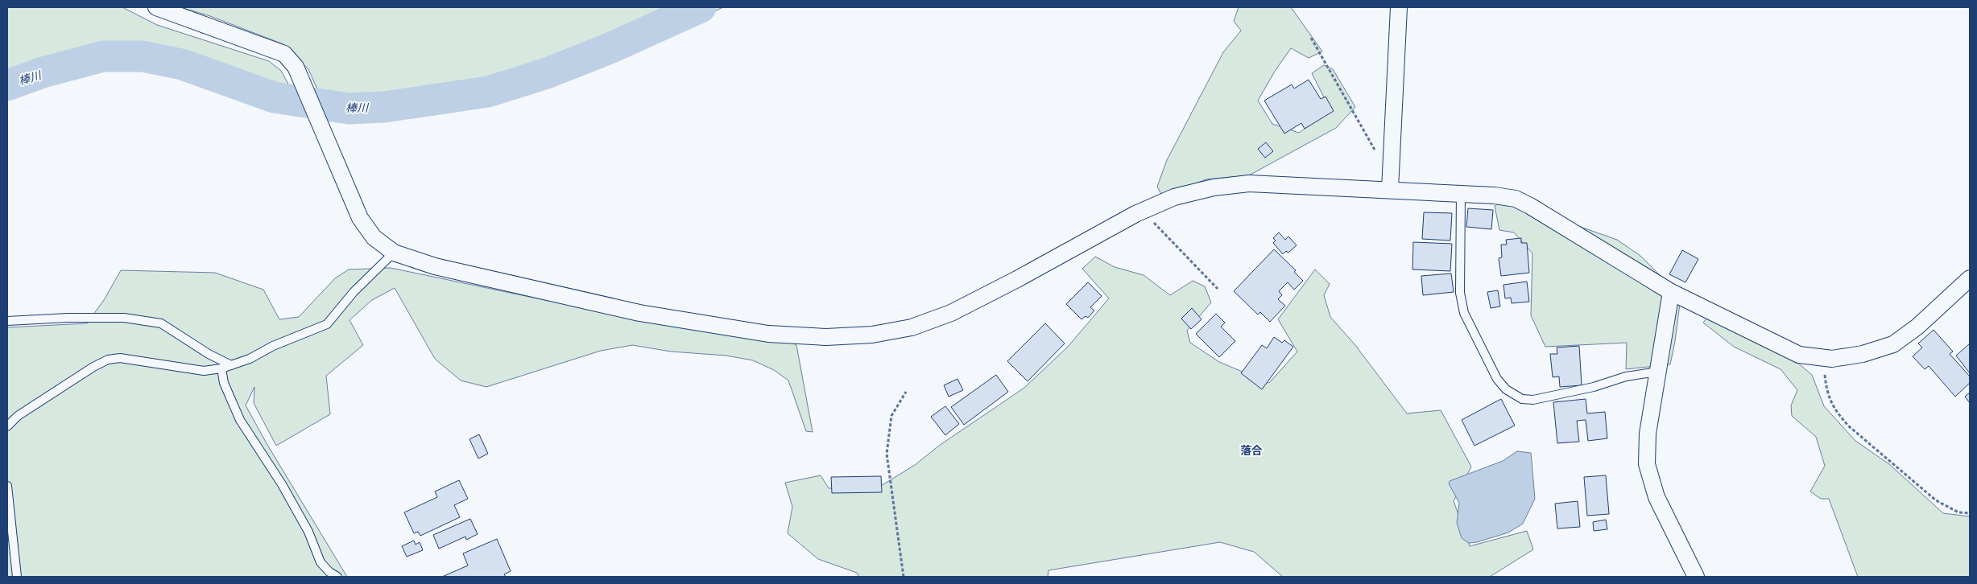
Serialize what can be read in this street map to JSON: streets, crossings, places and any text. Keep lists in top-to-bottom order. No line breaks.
{"districts":["落合"],"water":["棒川"]}
